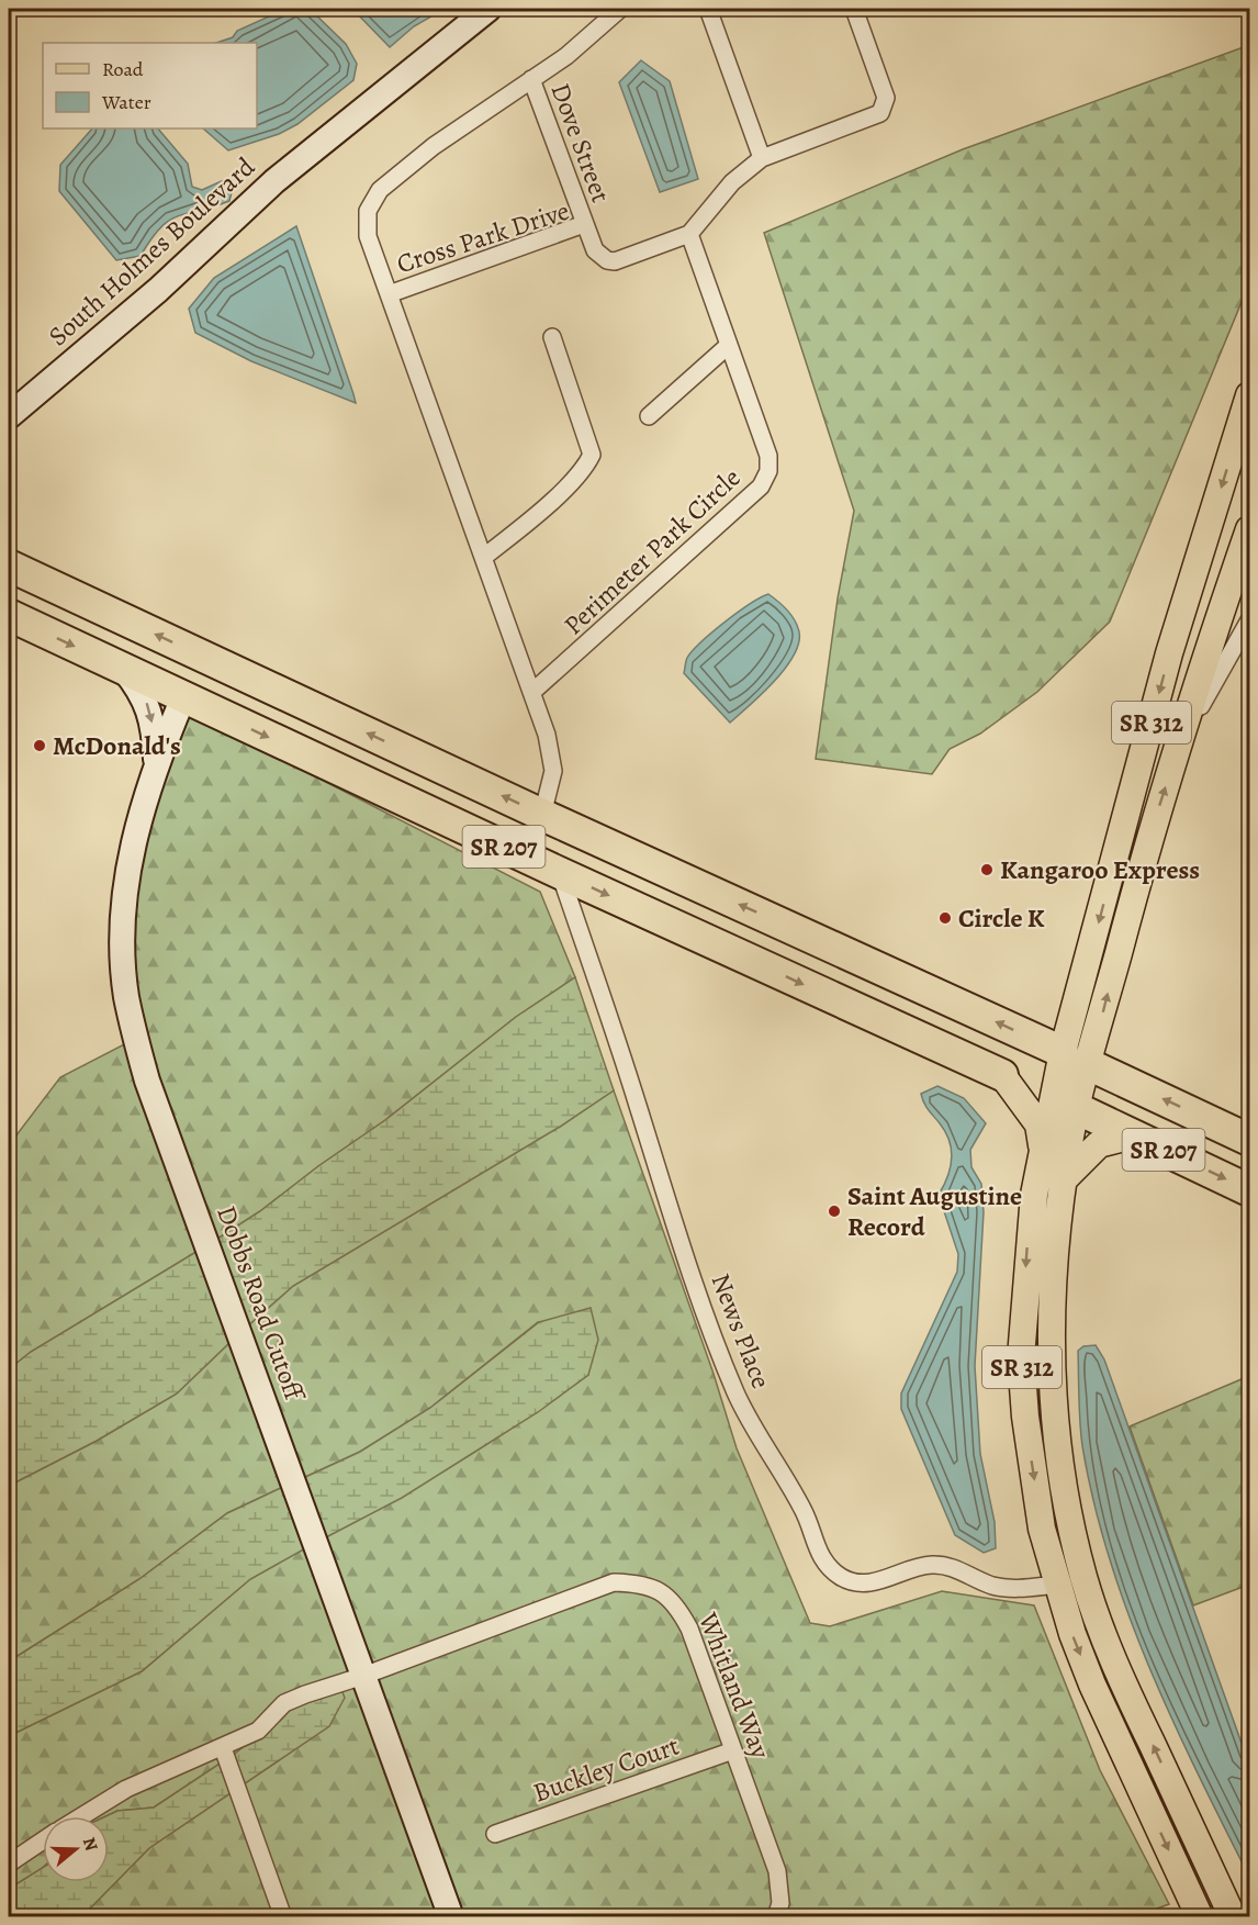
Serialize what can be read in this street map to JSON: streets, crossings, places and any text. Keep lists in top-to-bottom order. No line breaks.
{"streets":{"highway":["SR 207"],"main road":["SR 312"],"street":["Dove Street","Cross Park Drive","South Holmes Boulevard","Perimeter Park Circle","Dobbs Road Cutoff","News Place","Whitland Way","Buckley Court"]},"crossings":[["Dove Street","Cross Park Drive"],["Cross Park Drive","Perimeter Park Circle"],["SR 312","SR 207"],["SR 312","News Place"],["SR 207","Dobbs Road Cutoff"],["SR 207","News Place"],["Dobbs Road Cutoff","Whitland Way"],["Whitland Way","Buckley Court"]],"places":["McDonald's","Kangaroo Express","Circle K","Saint Augustine Record"],"legend":["Road","Water"],"north":"right"}
